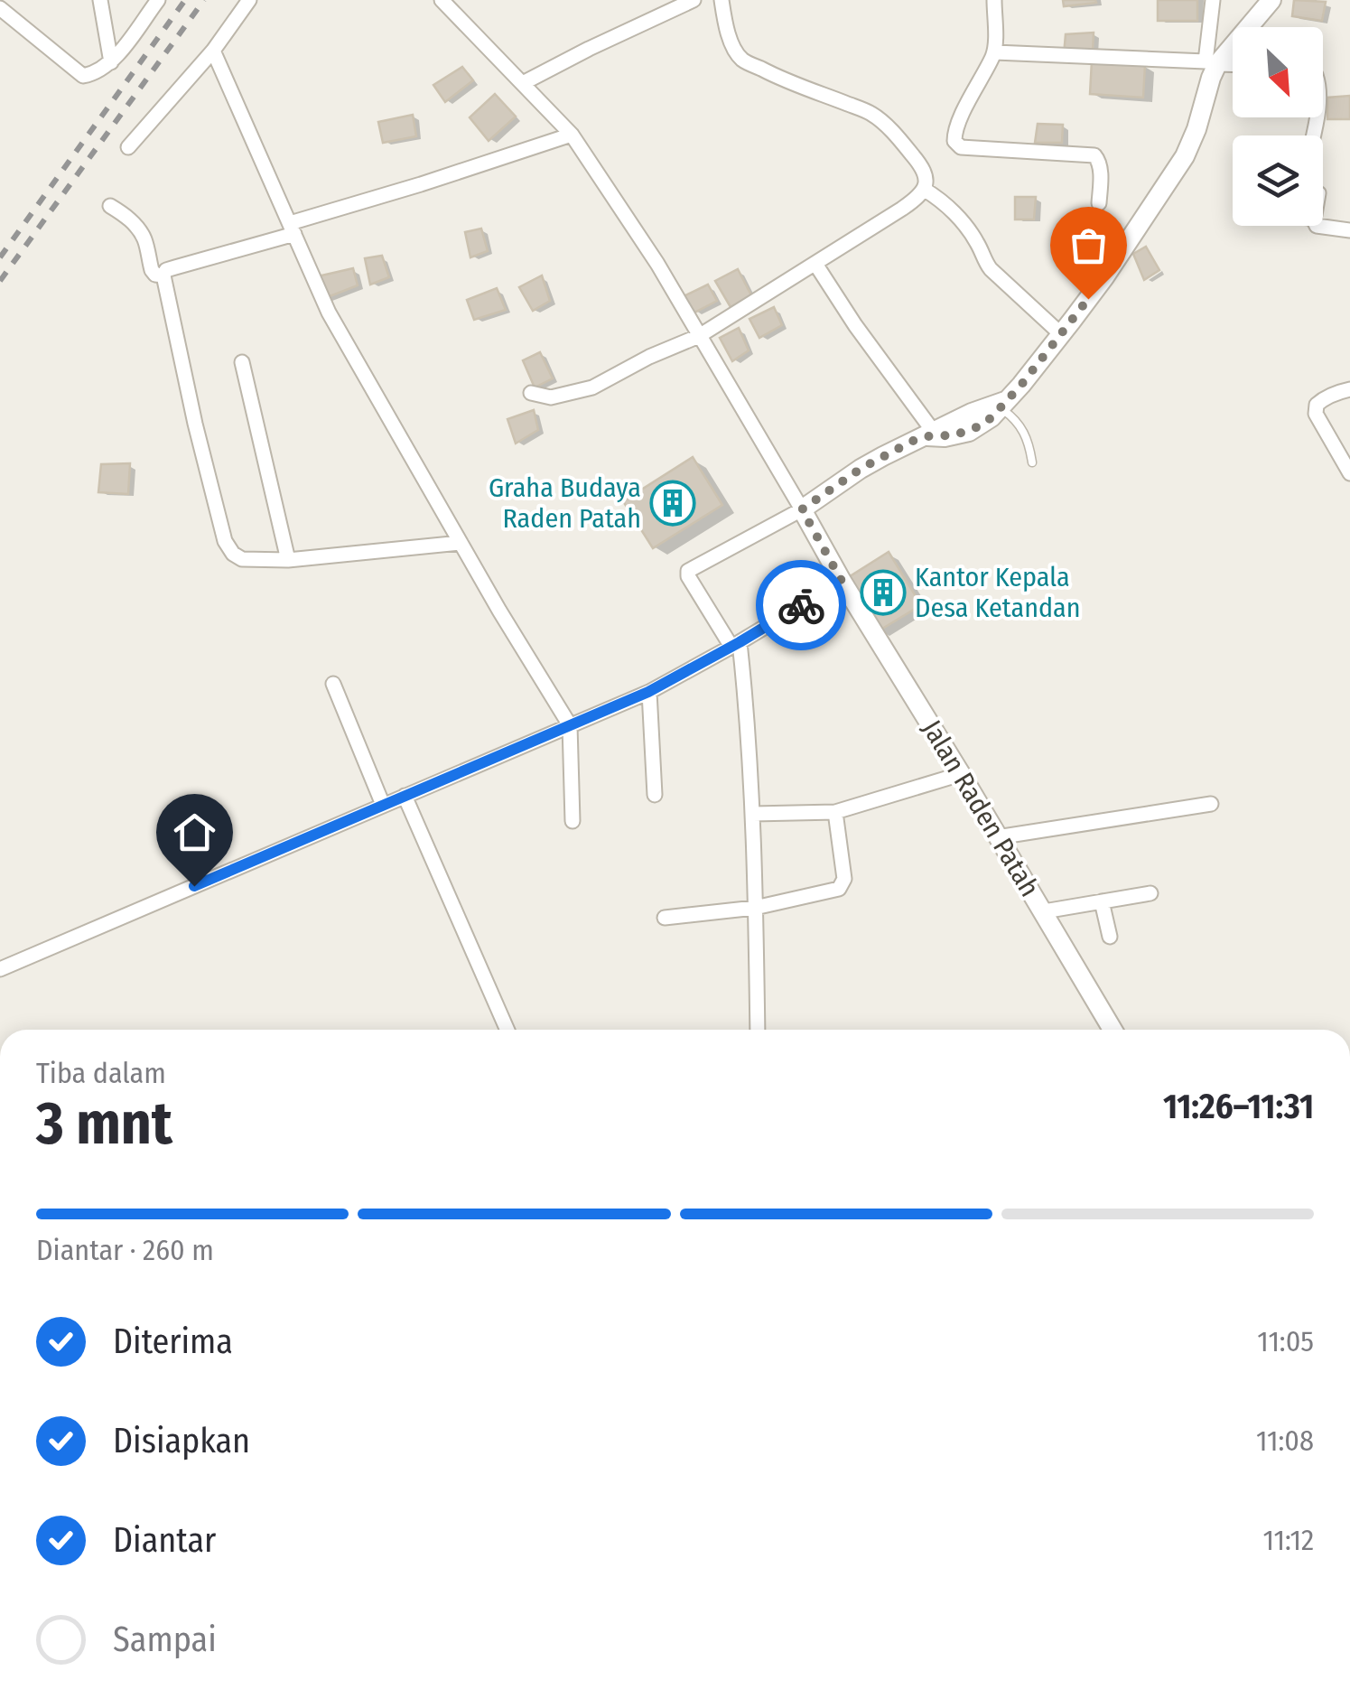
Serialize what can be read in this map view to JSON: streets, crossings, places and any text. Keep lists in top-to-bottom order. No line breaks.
{"streets":{"street":["Jalan Raden Patah"]},"places":{"building":["Graha Budaya Raden Patah","Kantor Kepala Desa Ketandan"]},"north":"bottom right","page":{"heading":["3 mnt","Tiba dalam","11:26–11:31"],"bar":"Diantar · 260 m","list":[["Diterima","11:05"],["Disiapkan","11:08"],["Diantar","11:12"],"Sampai"]}}
